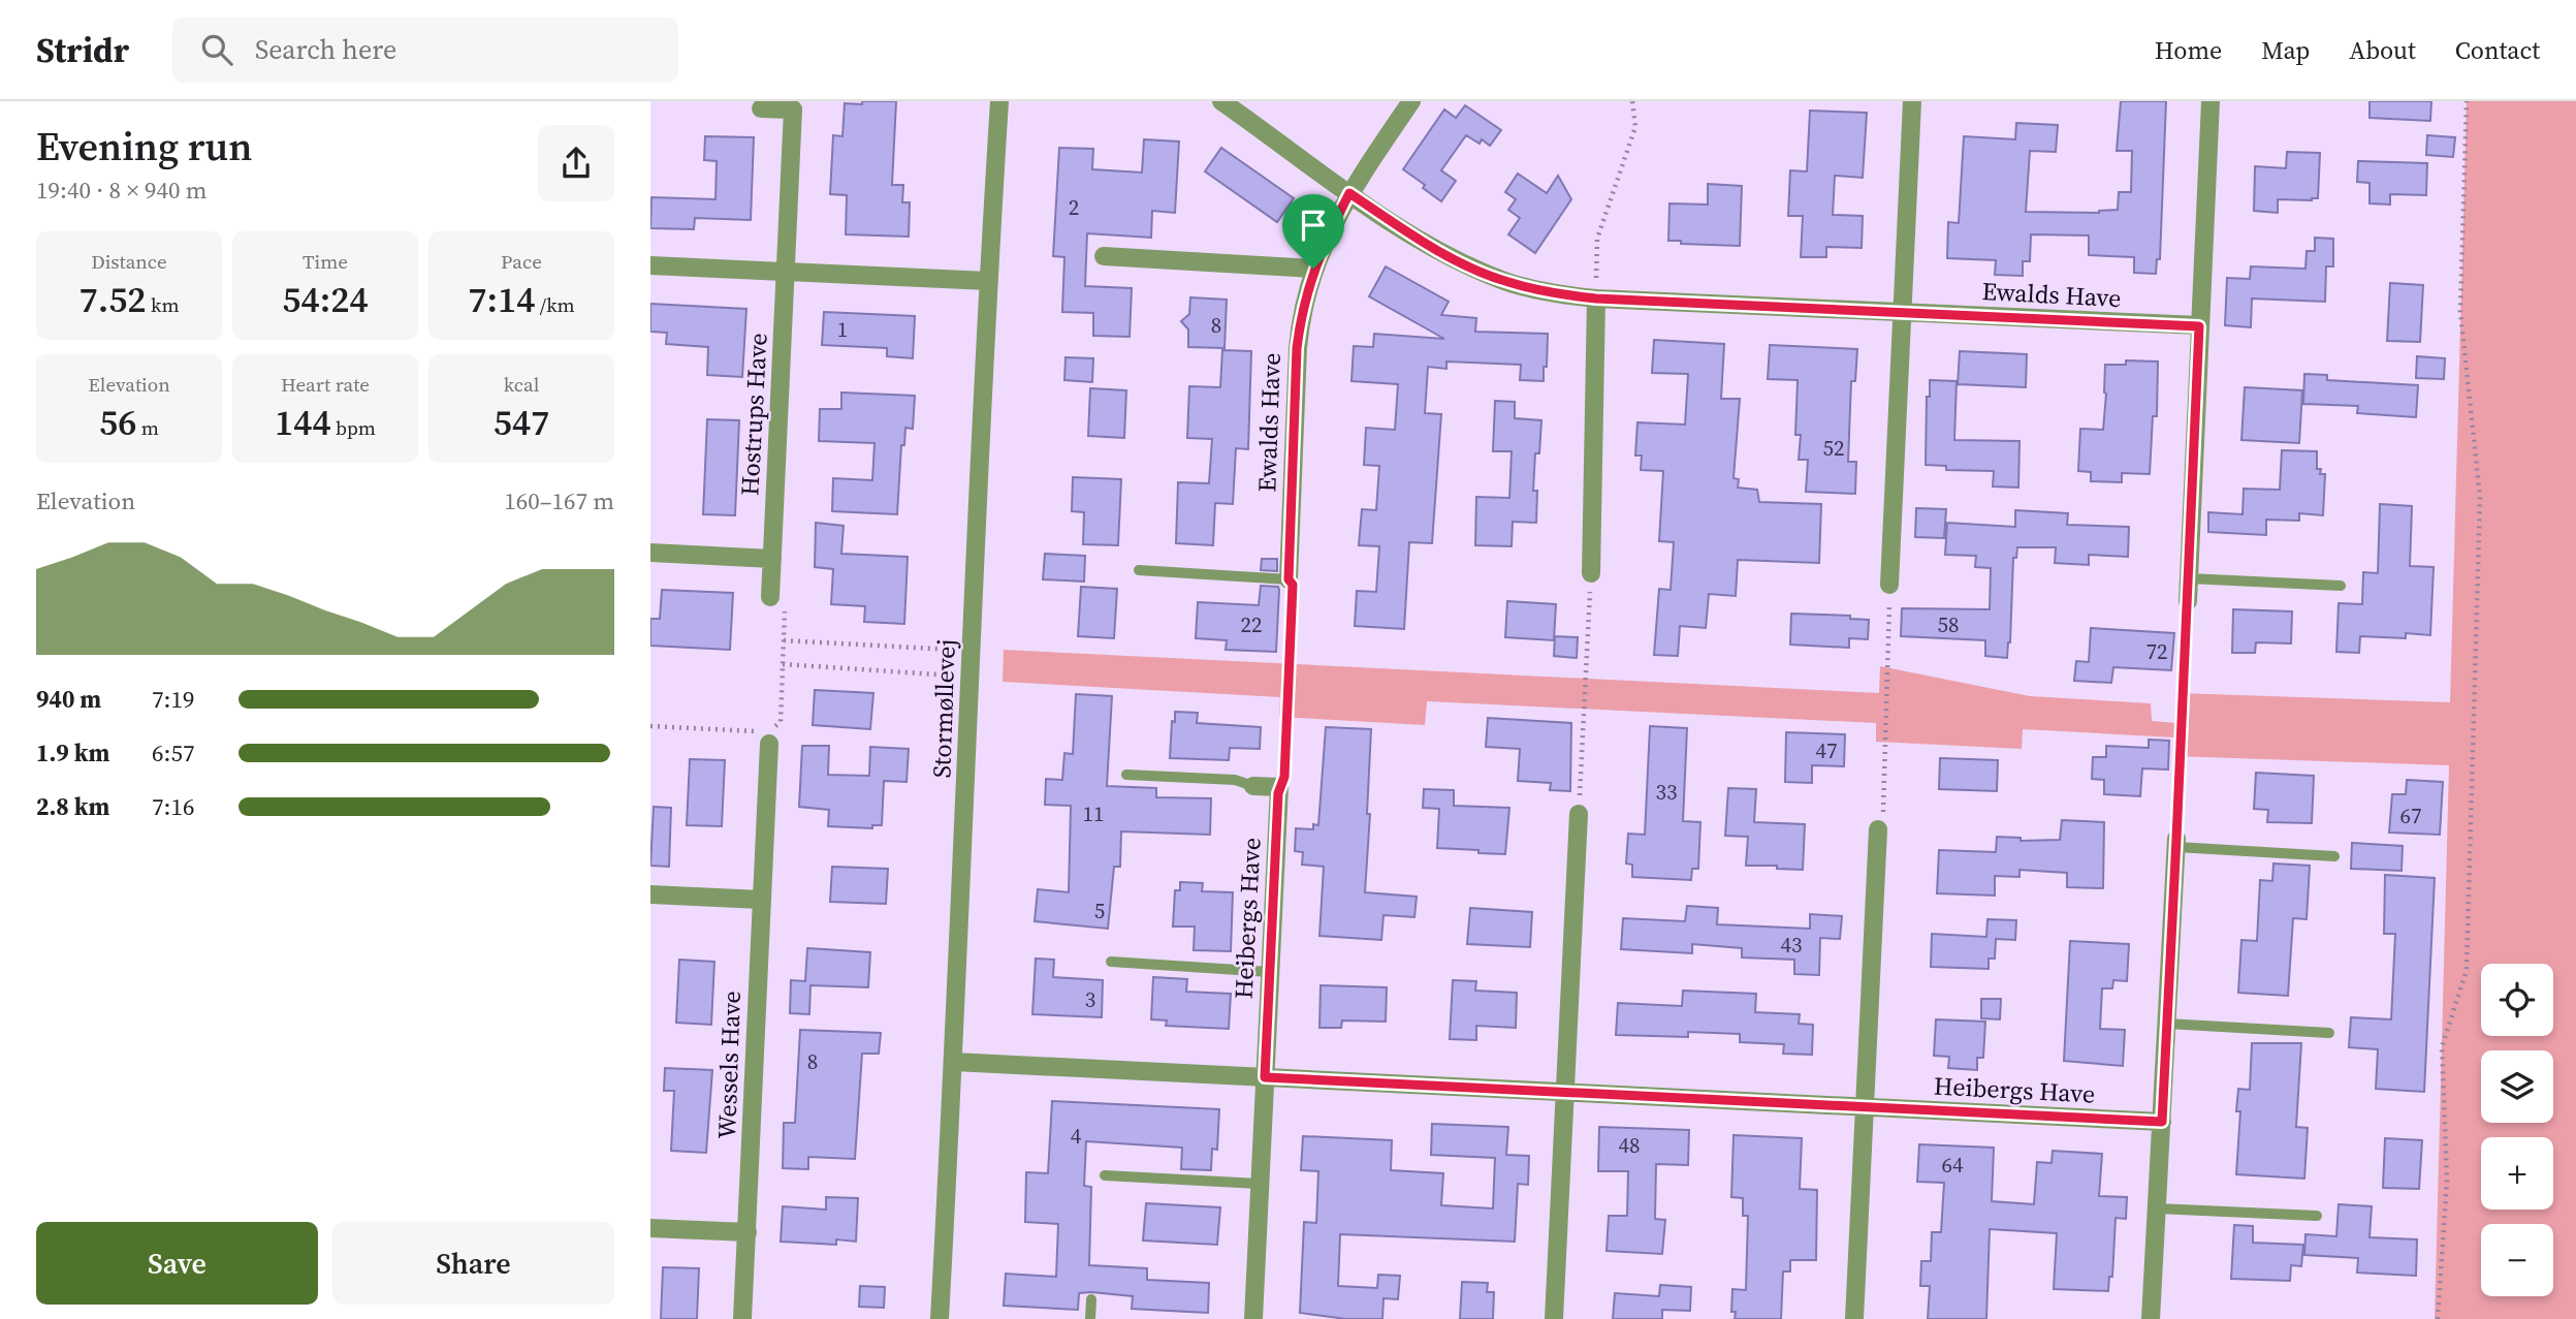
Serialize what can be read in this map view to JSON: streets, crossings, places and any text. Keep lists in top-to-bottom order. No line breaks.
{"streets":{"street":["Ewalds Have","Hostrups Have","Stormøllevej","Heibergs Have","Wessels Have"]},"crossings":[["Stormøllevej","Heibergs Have"]],"house_numbers":["2","8","1","52","22","58","72","47","33","11","67","5","43","3","8","4","48","64"],"page":{"header":"Stridr","search":"Search here","nav":["Home","Map","About","Contact"],"heading":["Evening run","19:40 · 8 × 940 m"],"stats":[["Distance","7.52 km"],["Time","54:24"],["Pace","7:14 /km"],["Elevation","56 m"],["Heart rate","144 bpm"],["kcal","547"]],"chart":["Elevation","160–167 m"],"list":[{"name":"940 m","note":"7:19"},{"name":"1.9 km","note":"6:57"},{"name":"2.8 km","note":"7:16"}],"map_buttons":["+","−"],"buttons":["Save","Share"]}}
